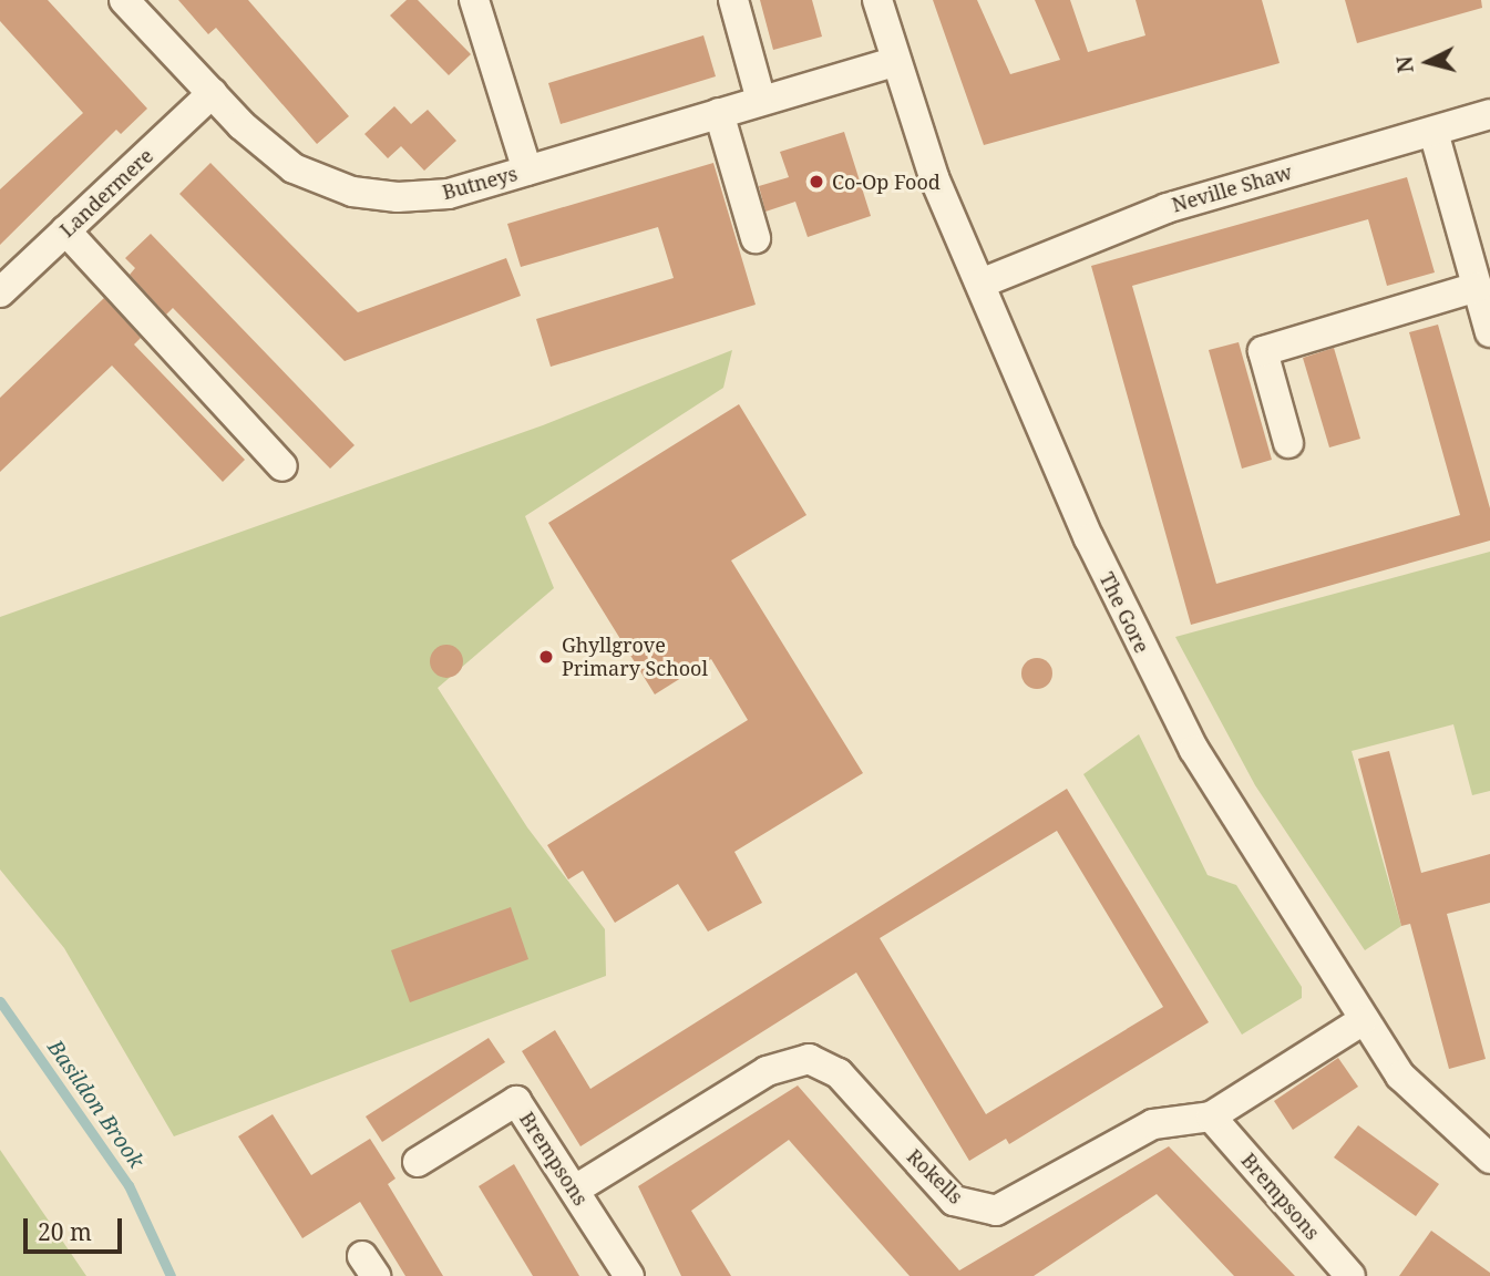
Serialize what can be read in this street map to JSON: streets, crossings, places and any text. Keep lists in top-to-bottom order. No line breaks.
{"streets":{"street":["Butneys","Neville Shaw","Landermere","The Gore","Brempsons","Rokells"]},"crossings":[["Butneys","Landermere"],["Butneys","The Gore"],["Neville Shaw","The Gore"],["The Gore","Rokells"],["Brempsons","Rokells"]],"water":["Basildon Brook"],"places":["Co-Op Food","Ghyllgrove Primary School"],"scale_bar":"20 m","north":"left"}
